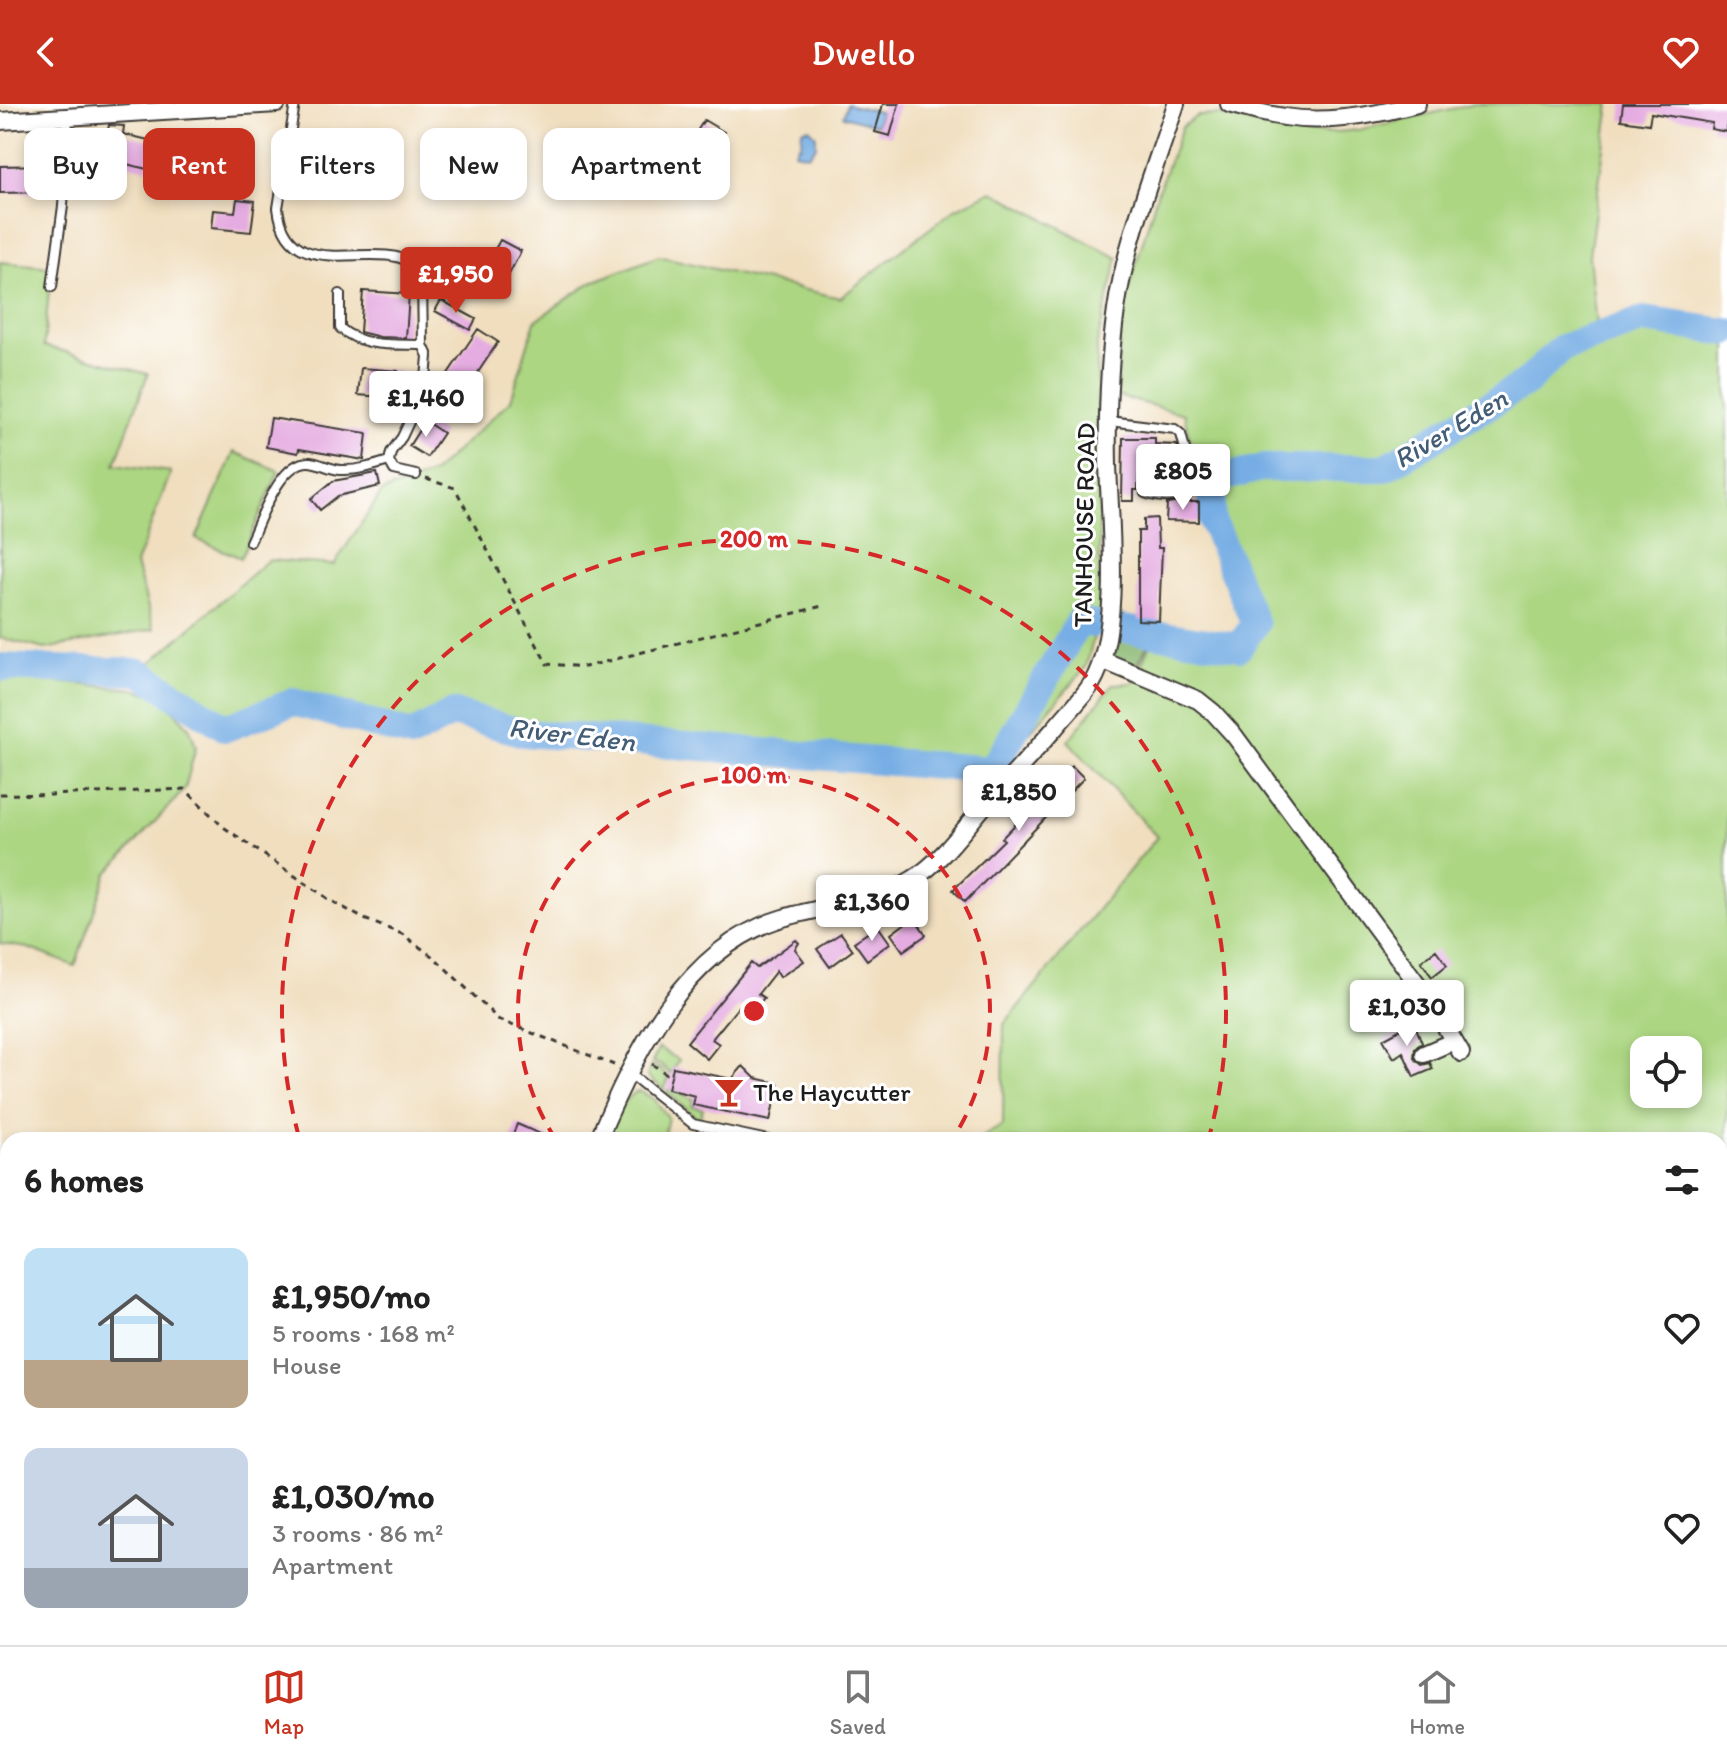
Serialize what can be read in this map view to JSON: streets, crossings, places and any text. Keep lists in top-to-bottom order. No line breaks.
{"streets":{"street":["TANHOUSE ROAD"]},"water":["River Eden"],"places":{"bar":["The Haycutter"]},"page":{"header":"Dwello","chip":["Buy","Rent","Filters","New","Apartment"],"price":["£1,950","£1,460","£805","£1,850","£1,360","£1,030"],"heading":"6 homes","list":[{"name":"£1,950/mo","note":"5 rooms · 168 m² · House"},{"name":"£1,030/mo","note":"3 rooms · 86 m² · Apartment"}],"tabs":["Map","Saved","Home"]},"rings":["200 m","100 m"]}
